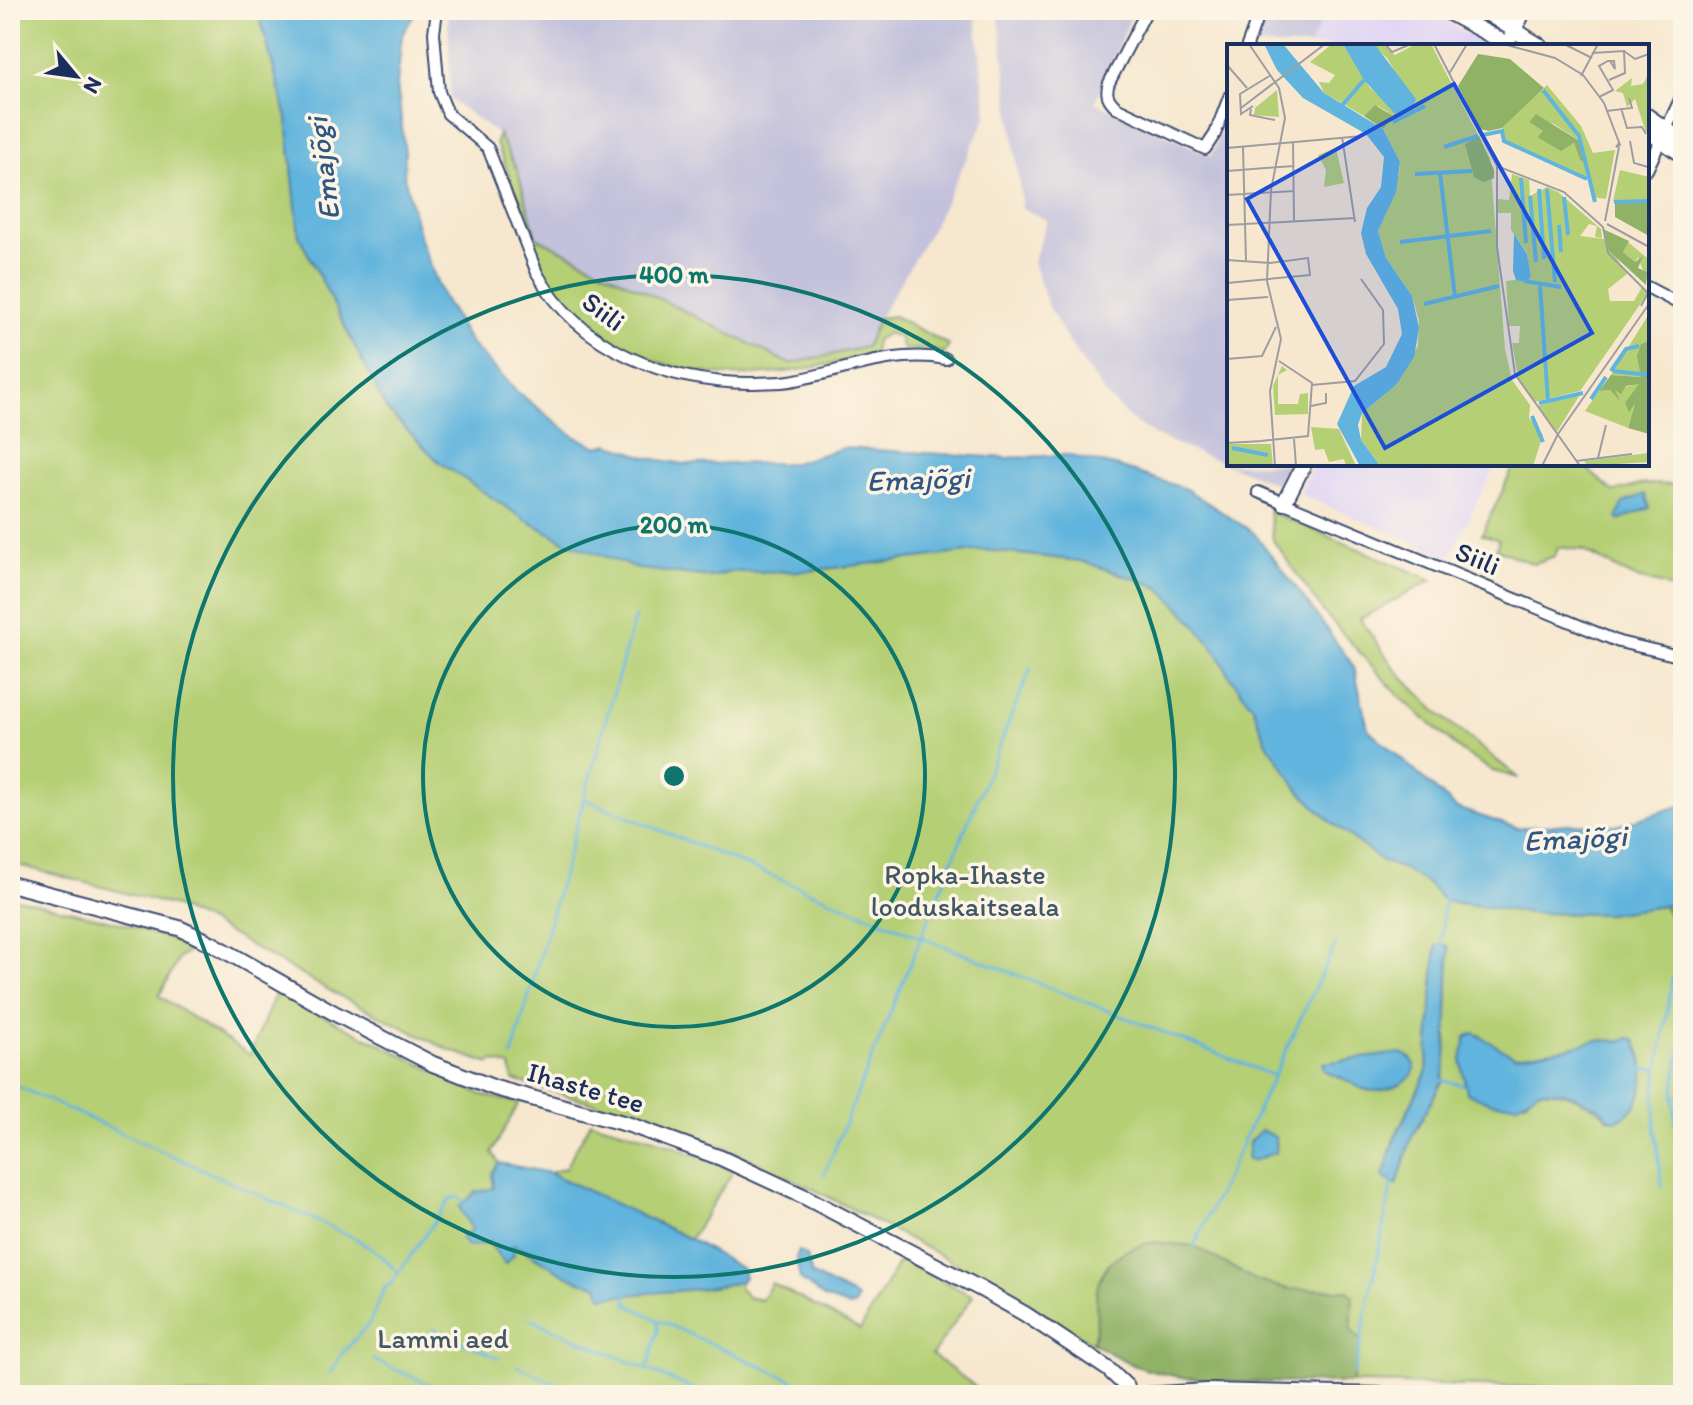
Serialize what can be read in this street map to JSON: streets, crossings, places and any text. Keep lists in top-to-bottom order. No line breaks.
{"streets":{"street":["Siili","Ihaste tee"]},"water":["Emajõgi"],"parks":["Ropka-Ihaste looduskaitseala","Lammi aed"],"north":"bottom right","rings":["400 m","200 m"]}
